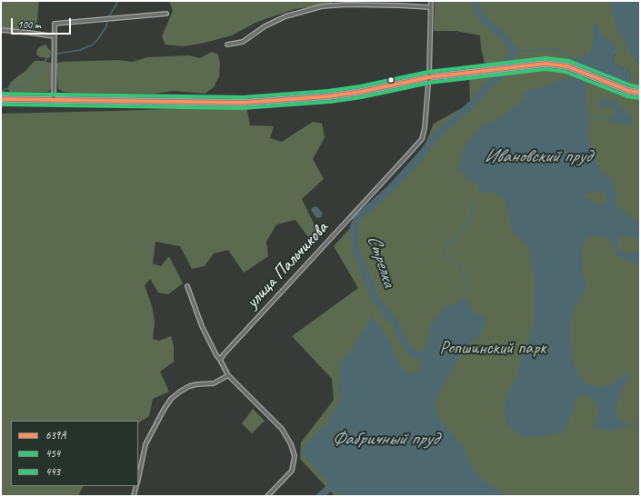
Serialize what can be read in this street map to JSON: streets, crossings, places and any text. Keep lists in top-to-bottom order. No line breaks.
{"streets":{"street":["улица Пальчикова"]},"water":["Ивановский пруд","Стрелка","Фабричный пруд"],"parks":["Ропшинский парк"],"lines":["transit line 443","transit line 639А","transit line 454"],"legend":["639А","454","443"],"scale_bar":"100 m"}
